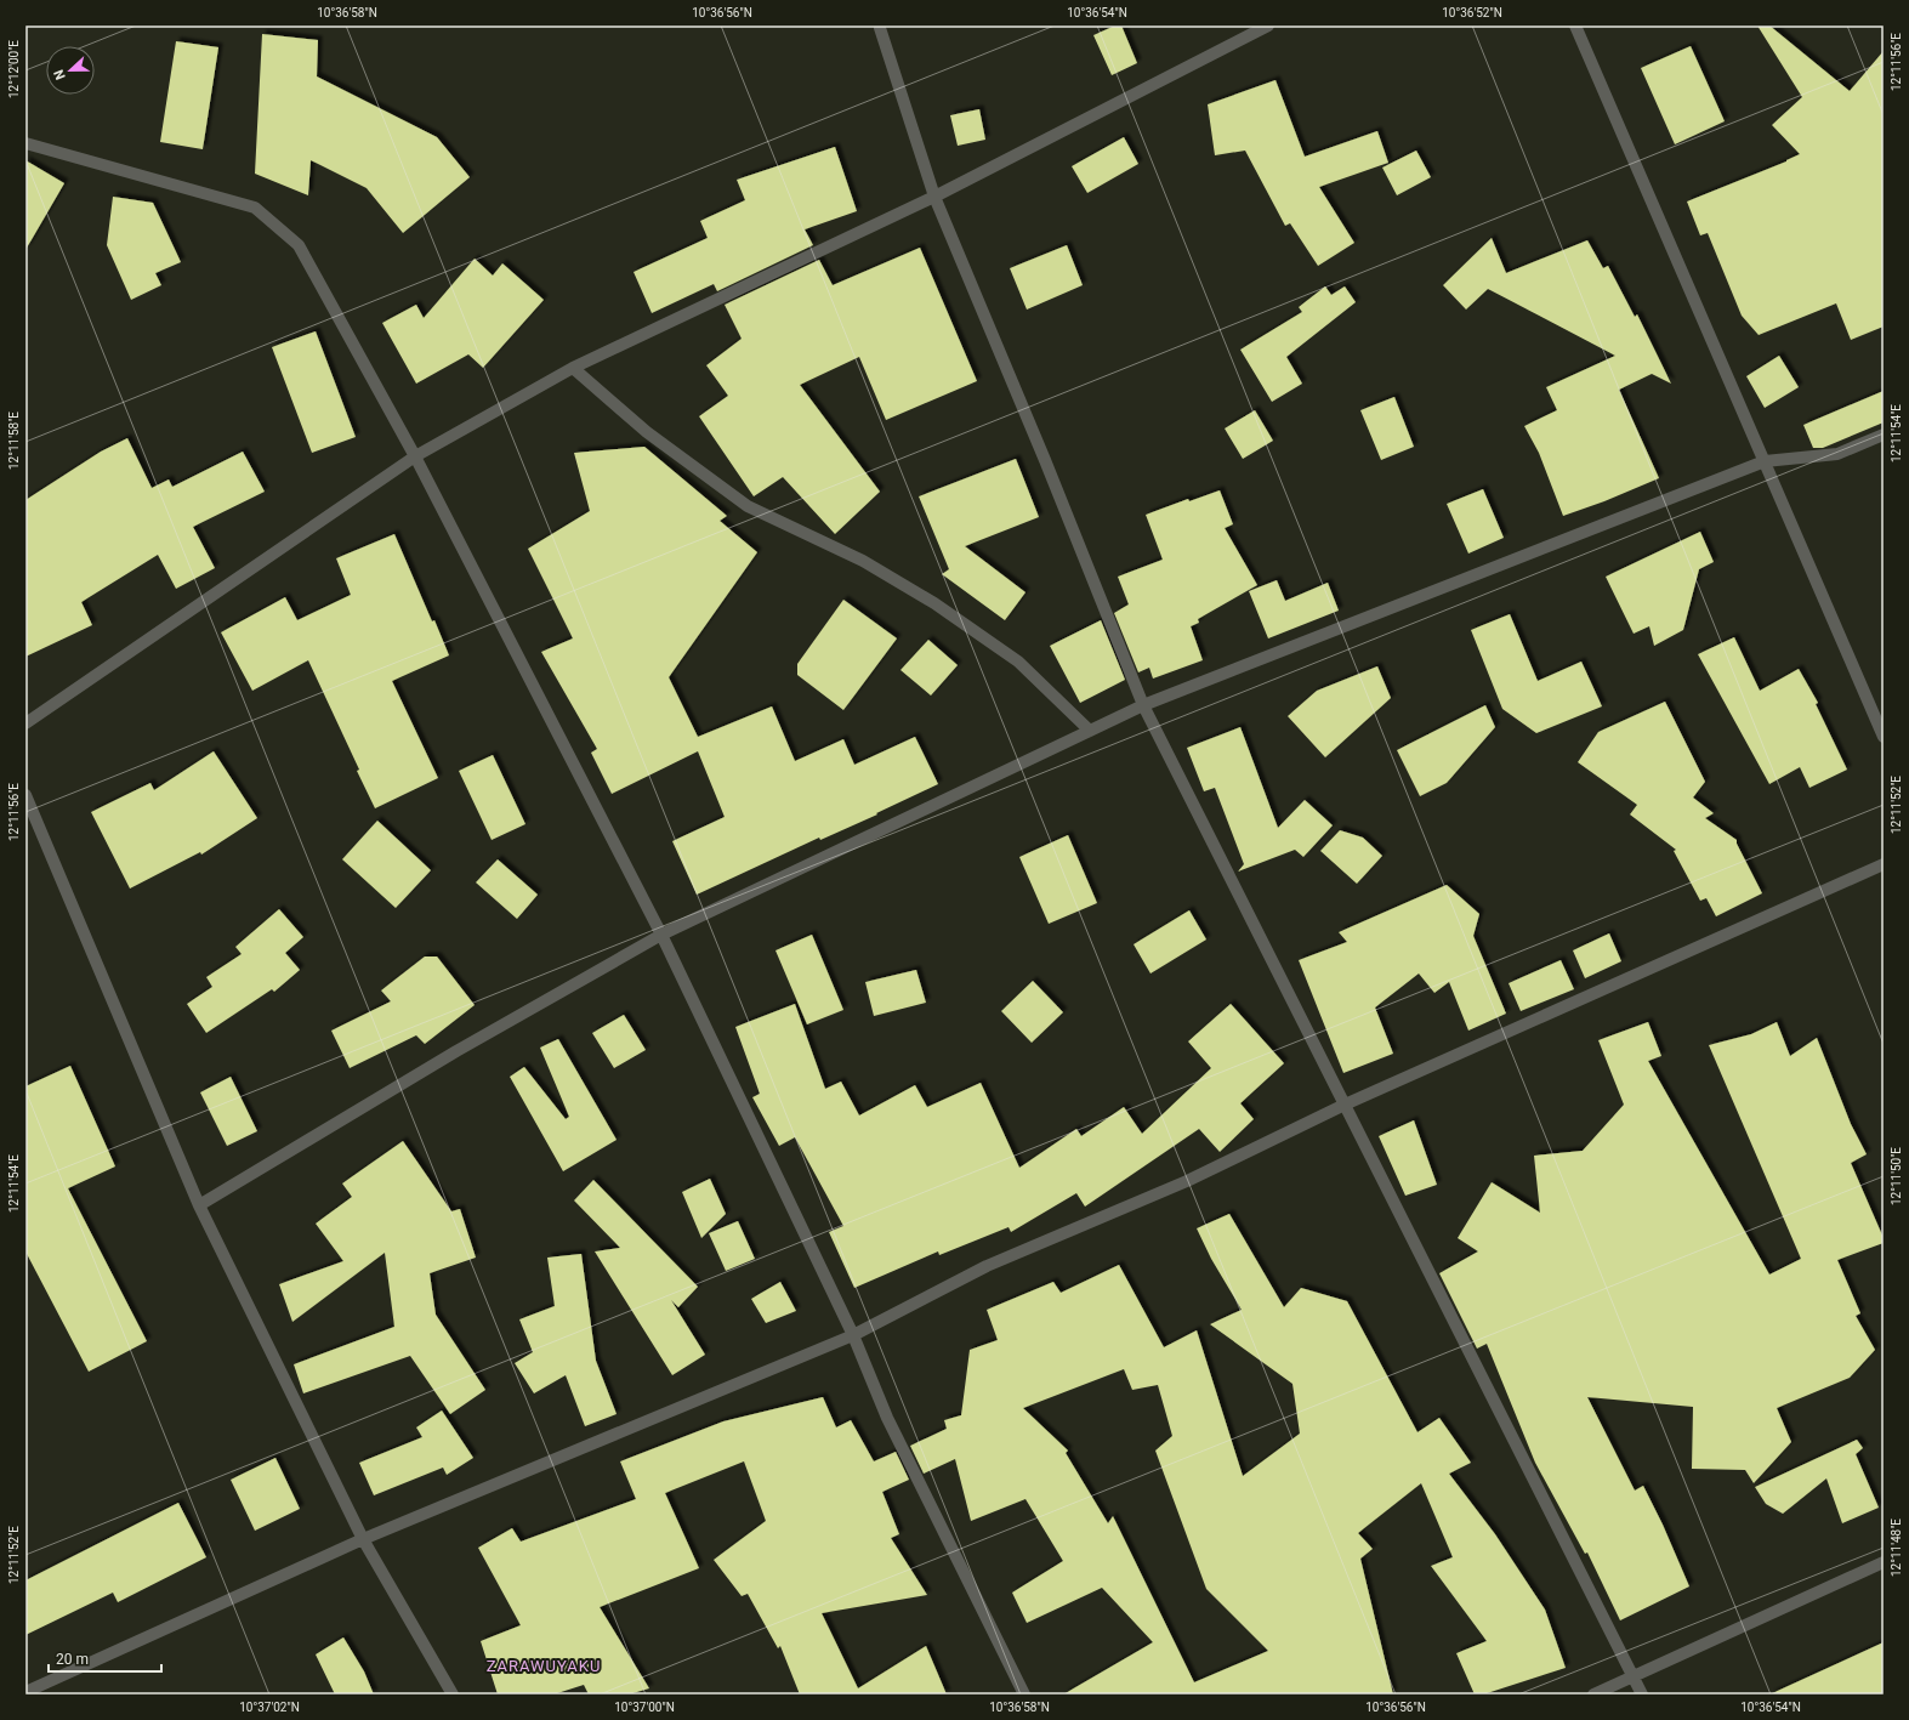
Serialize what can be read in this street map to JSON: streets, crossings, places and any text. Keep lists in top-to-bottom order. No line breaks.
{"districts":["ZARAWUYAKU"],"scale_bar":"20 m","north":"left","coordinates":["10°36'58\"N","10°36'56\"N","10°36'54\"N","10°36'52\"N","12°11'56\"E","12°12'00\"E","12°11'54\"E","12°11'58\"E","12°11'52\"E","12°11'50\"E","12°11'48\"E","10°37'02\"N","10°37'00\"N"]}
